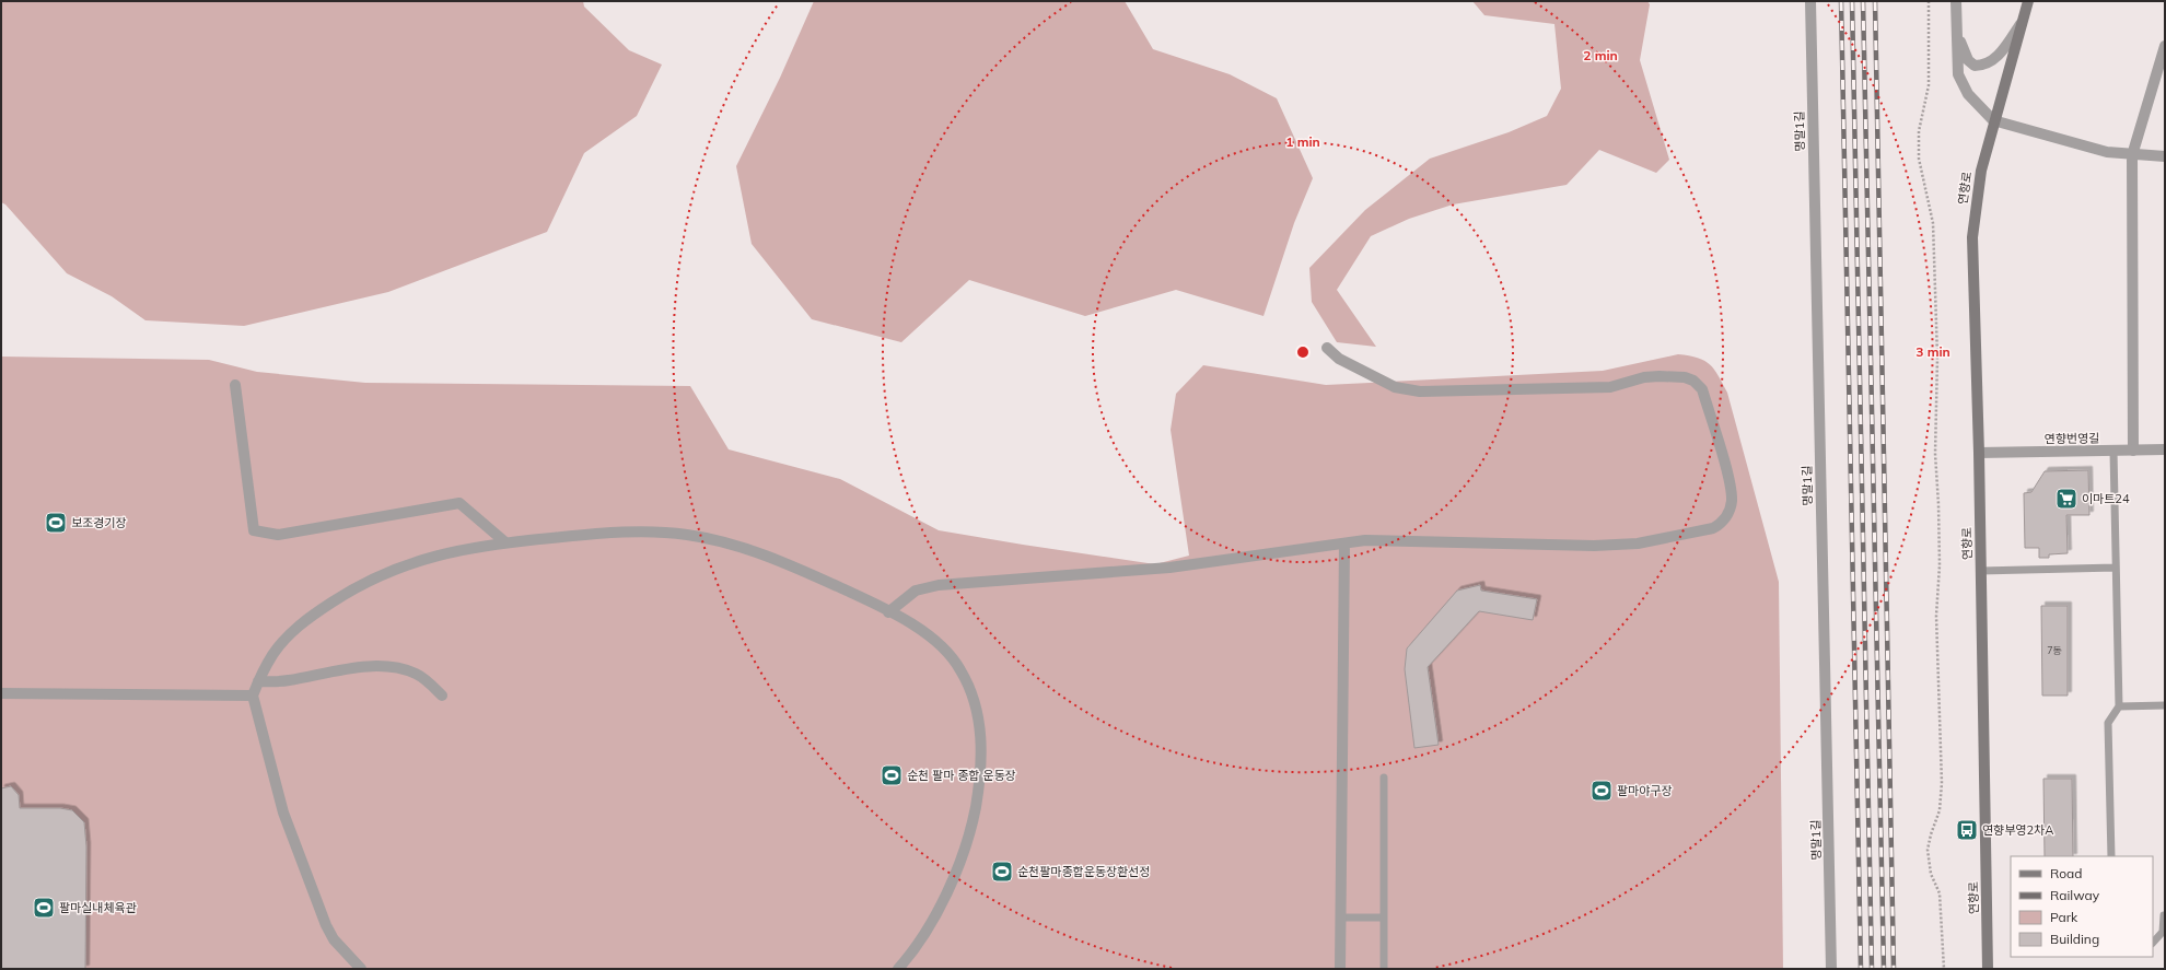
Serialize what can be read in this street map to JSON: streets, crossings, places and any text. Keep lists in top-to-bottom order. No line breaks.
{"streets":{"main road":["연향로"],"street":["명말1길","연향번영길"]},"crossings":[["연향로","연향번영길"]],"places":{"supermarket":["이마트24"],"sports":["보조경기장","순천 팔마 종합 운동장","팔마야구장","순천팔마종합운동장환선정","팔마실내체육관"],"bus stop":["연향부영2차A"]},"house_numbers":["7동"],"legend":["Road","Railway","Park","Building"],"rings":["2 min","1 min","3 min"]}
